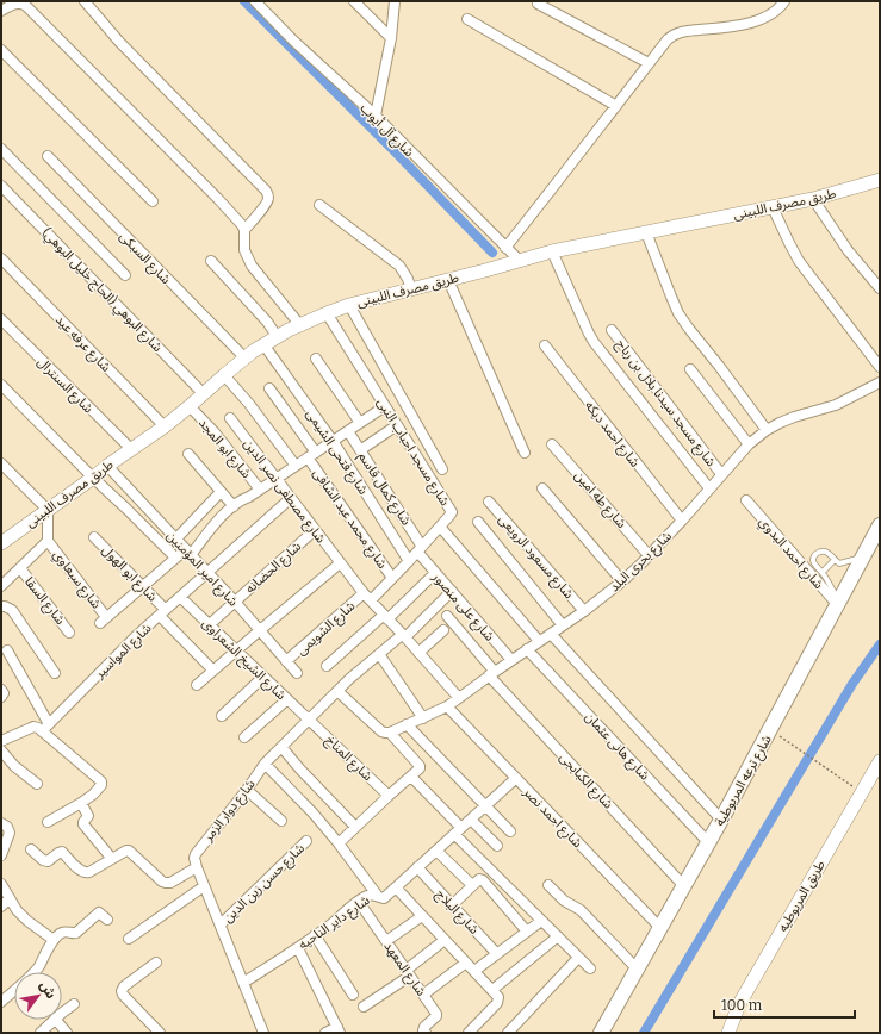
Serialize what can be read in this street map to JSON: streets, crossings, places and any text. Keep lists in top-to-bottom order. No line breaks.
{"streets":{"main road":["شارع ترعه المريوطية"],"street":["شارع آل أيوب","طريق مصرف اللبينى","شارع السبكى","شارع البوهي (الحاج خليل البوهي)","شارع عرفه عيد","شارع السنترال","شارع مسجد سيدنا بلال بن رباح","شارع احمد ديكه","شارع ابو المجد","شارع فتحى الشيمى","شارع مسجد احباب النبى","شارع كمال قاسم","شارع مصطفى نصر الدين","شارع طه امين","شارع محمد عبد الشافى","شارع احمد البدوي","شارع مسعود الرويعى","شارع بحرى البلد","شارع الحضانه","شارع امير المؤمنين","شارع ابو الهول","شارع سبعاوي","شارع السقا","شارع على منصور","شارع الشويمى","شارع المواسير","شارع الشيخ الشعراوى","شارع هانى عثمان","شارع المناخ","شارع الكبابجى","شارع دوار الزمر","شارع احمد نصر","شارع حسن زين الدين","طريق المريوطيه","شارع البلاح","شارع داير الناحيه","شارع المعهد"]},"crossings":[["شارع آل أيوب","طريق مصرف اللبينى"],["طريق مصرف اللبينى","شارع السبكى"],["طريق مصرف اللبينى","شارع البوهي (الحاج خليل البوهي)"],["طريق مصرف اللبينى","شارع عرفه عيد"],["طريق مصرف اللبينى","شارع السنترال"],["طريق مصرف اللبينى","شارع ابو المجد"],["طريق مصرف اللبينى","شارع فتحى الشيمى"],["طريق مصرف اللبينى","شارع مسجد احباب النبى"],["طريق مصرف اللبينى","شارع امير المؤمنين"],["شارع مسجد سيدنا بلال بن رباح","شارع بحرى البلد"],["شارع احمد ديكه","شارع بحرى البلد"],["شارع فتحى الشيمى","شارع مسجد احباب النبى"],["شارع مسجد احباب النبى","شارع كمال قاسم"],["شارع مسجد احباب النبى","شارع مصطفى نصر الدين"],["شارع مسجد احباب النبى","شارع محمد عبد الشافى"],["شارع مسجد احباب النبى","شارع على منصور"],["شارع كمال قاسم","شارع على منصور"],["شارع مصطفى نصر الدين","شارع بحرى البلد"],["شارع مصطفى نصر الدين","شارع الحضانه"],["شارع مصطفى نصر الدين","شارع الشويمى"],["شارع مصطفى نصر الدين","شارع المواسير"],["شارع مصطفى نصر الدين","شارع دوار الزمر"],["شارع طه امين","شارع بحرى البلد"],["شارع احمد البدوي","شارع ترعه المريوطية"],["شارع مسعود الرويعى","شارع بحرى البلد"],["شارع بحرى البلد","شارع على منصور"],["شارع بحرى البلد","شارع هانى عثمان"],["شارع بحرى البلد","شارع الكبابجى"],["شارع بحرى البلد","شارع احمد نصر"],["شارع الحضانه","شارع امير المؤمنين"],["شارع الحضانه","شارع الشيخ الشعراوى"],["شارع امير المؤمنين","شارع الشويمى"],["شارع امير المؤمنين","شارع المواسير"],["شارع ابو الهول","شارع سبعاوي"],["شارع ابو الهول","شارع المواسير"],["شارع على منصور","شارع دوار الزمر"],["شارع المواسير","شارع الشيخ الشعراوى"],["شارع الشيخ الشعراوى","شارع المناخ"],["شارع الشيخ الشعراوى","شارع دوار الزمر"],["شارع هانى عثمان","شارع ترعه المريوطية"],["شارع المناخ","شارع دوار الزمر"],["شارع الكبابجى","شارع ترعه المريوطية"],["شارع ترعه المريوطية","شارع احمد نصر"],["شارع احمد نصر","شارع داير الناحيه"],["شارع البلاح","شارع داير الناحيه"],["شارع داير الناحيه","شارع المعهد"]],"scale_bar":"100 m","north":"top right"}
